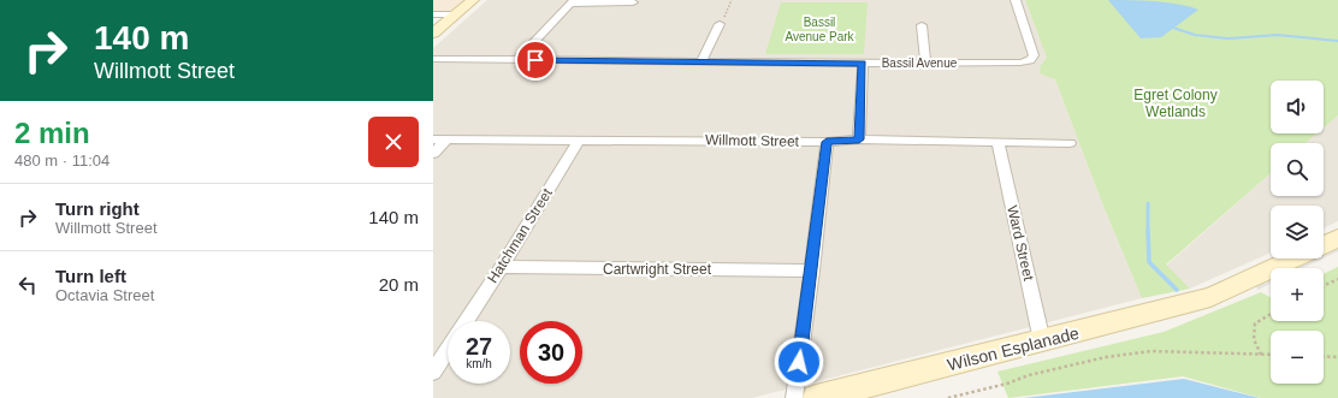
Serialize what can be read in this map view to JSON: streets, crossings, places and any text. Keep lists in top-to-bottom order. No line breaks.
{"streets":{"street":["Bassil Avenue","Willmott Street","Hatchman Street","Ward Street","Cartwright Street","Wilson Esplanade"]},"crossings":[["Willmott Street","Hatchman Street"],["Willmott Street","Ward Street"],["Hatchman Street","Cartwright Street"],["Ward Street","Wilson Esplanade"]],"parks":["Bassil Avenue Park","Egret Colony Wetlands"],"page":{"turn":["140 m","Willmott Street"],"map_buttons":["+","−"],"heading":["2 min","480 m · 11:04"],"list":[{"name":"Turn right","note":"Willmott Street","value":"140 m"},{"name":"Turn left","note":"Octavia Street","value":"20 m"}],"speed":"27 km/h","limit":"30"}}
